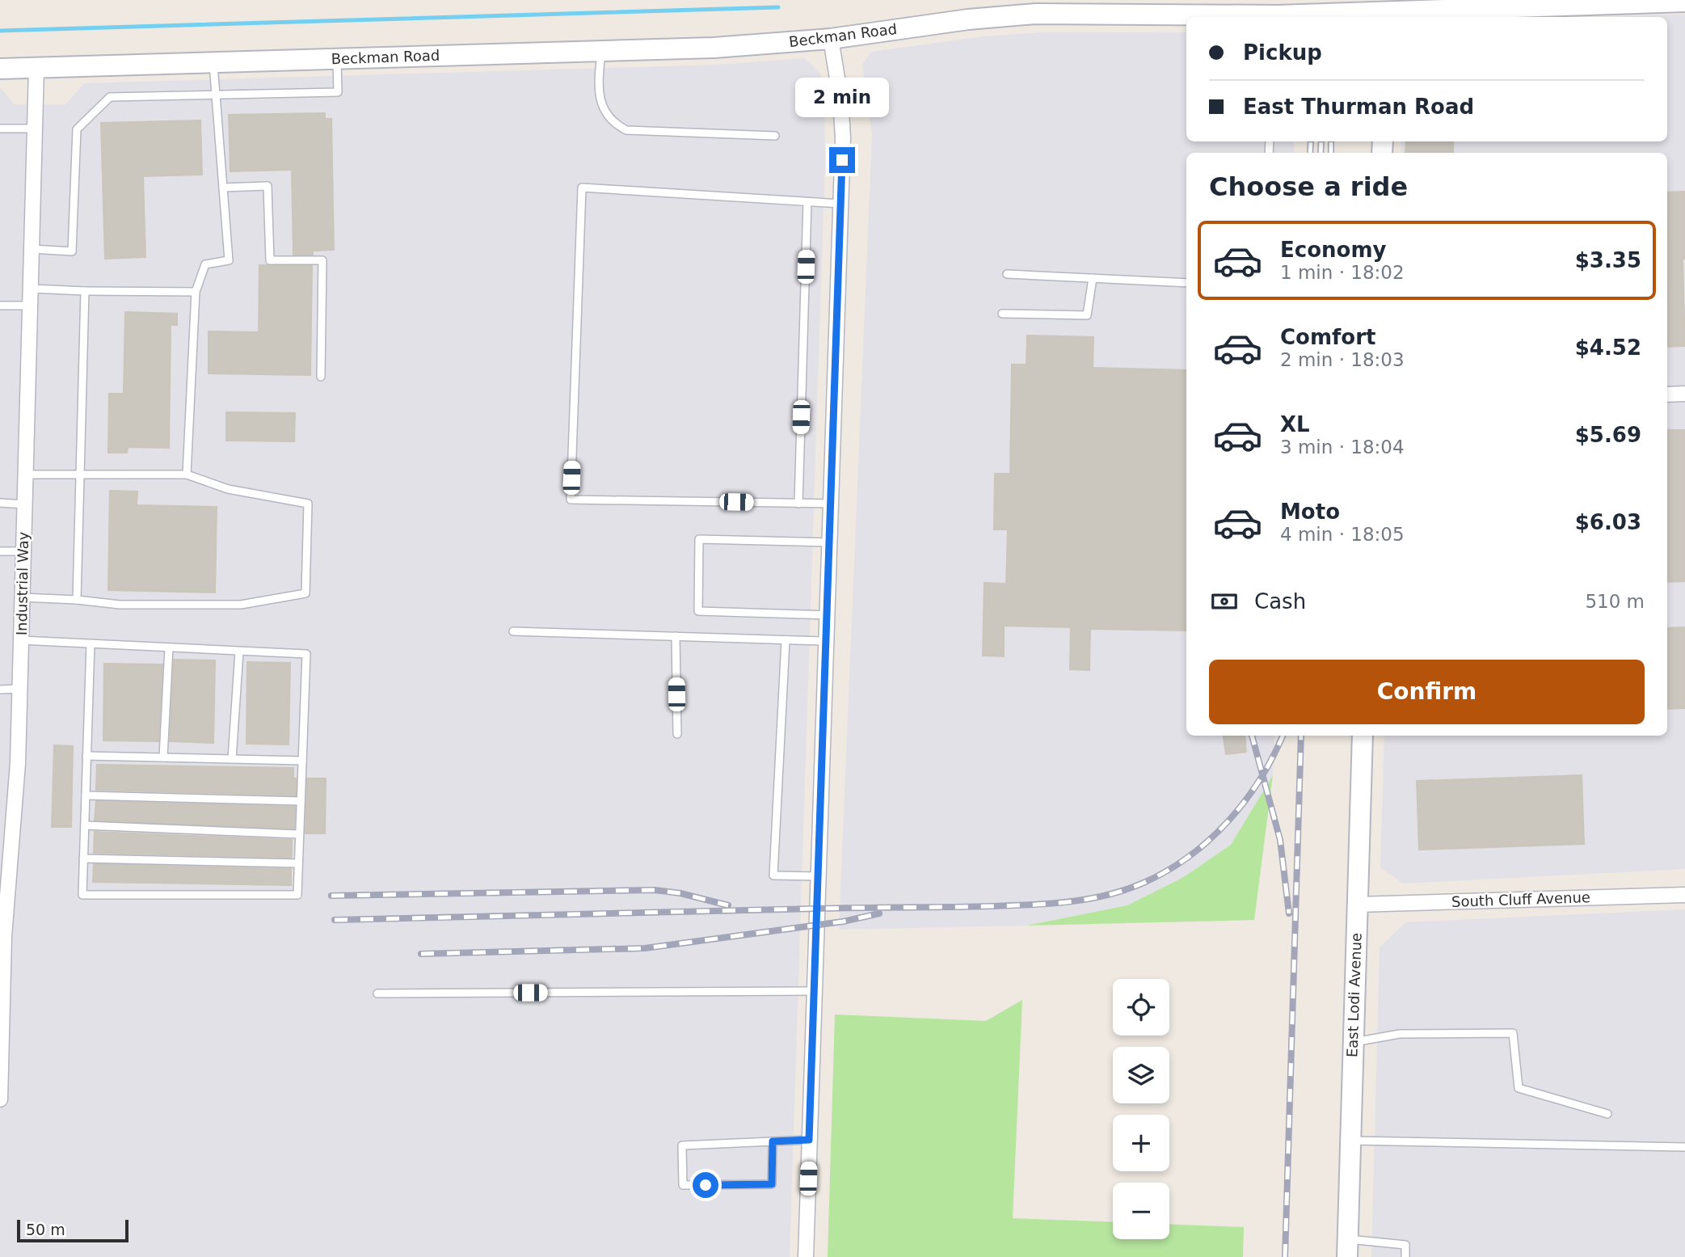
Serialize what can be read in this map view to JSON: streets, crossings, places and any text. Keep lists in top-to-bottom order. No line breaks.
{"streets":{"street":["Beckman Road","Industrial Way","South Cluff Avenue","East Lodi Avenue"]},"crossings":[["Beckman Road","Industrial Way"],["South Cluff Avenue","East Lodi Avenue"]],"scale_bar":"50 m","page":{"banner":["Pickup","East Thurman Road"],"bubble":"2 min","heading":"Choose a ride","list":[{"name":"Economy","note":"1 min · 18:02","value":"$3.35"},{"name":"Comfort","note":"2 min · 18:03","value":"$4.52"},{"name":"XL","note":"3 min · 18:04","value":"$5.69"},{"name":"Moto","note":"4 min · 18:05","value":"$6.03"}],"pay":["Cash","510 m"],"buttons":"Confirm","map_buttons":["+","−"],"scale":"50 m"}}
